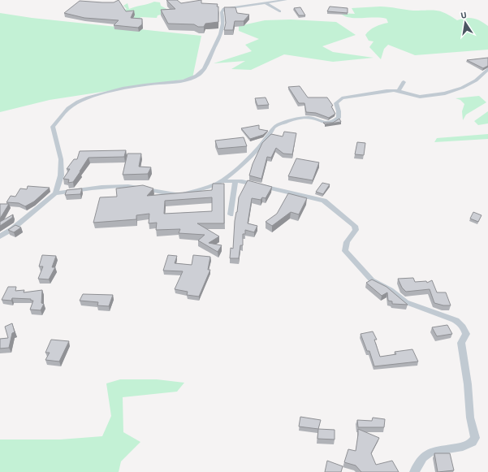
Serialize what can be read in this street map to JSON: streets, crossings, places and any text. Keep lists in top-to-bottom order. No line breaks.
{"north":"top"}
